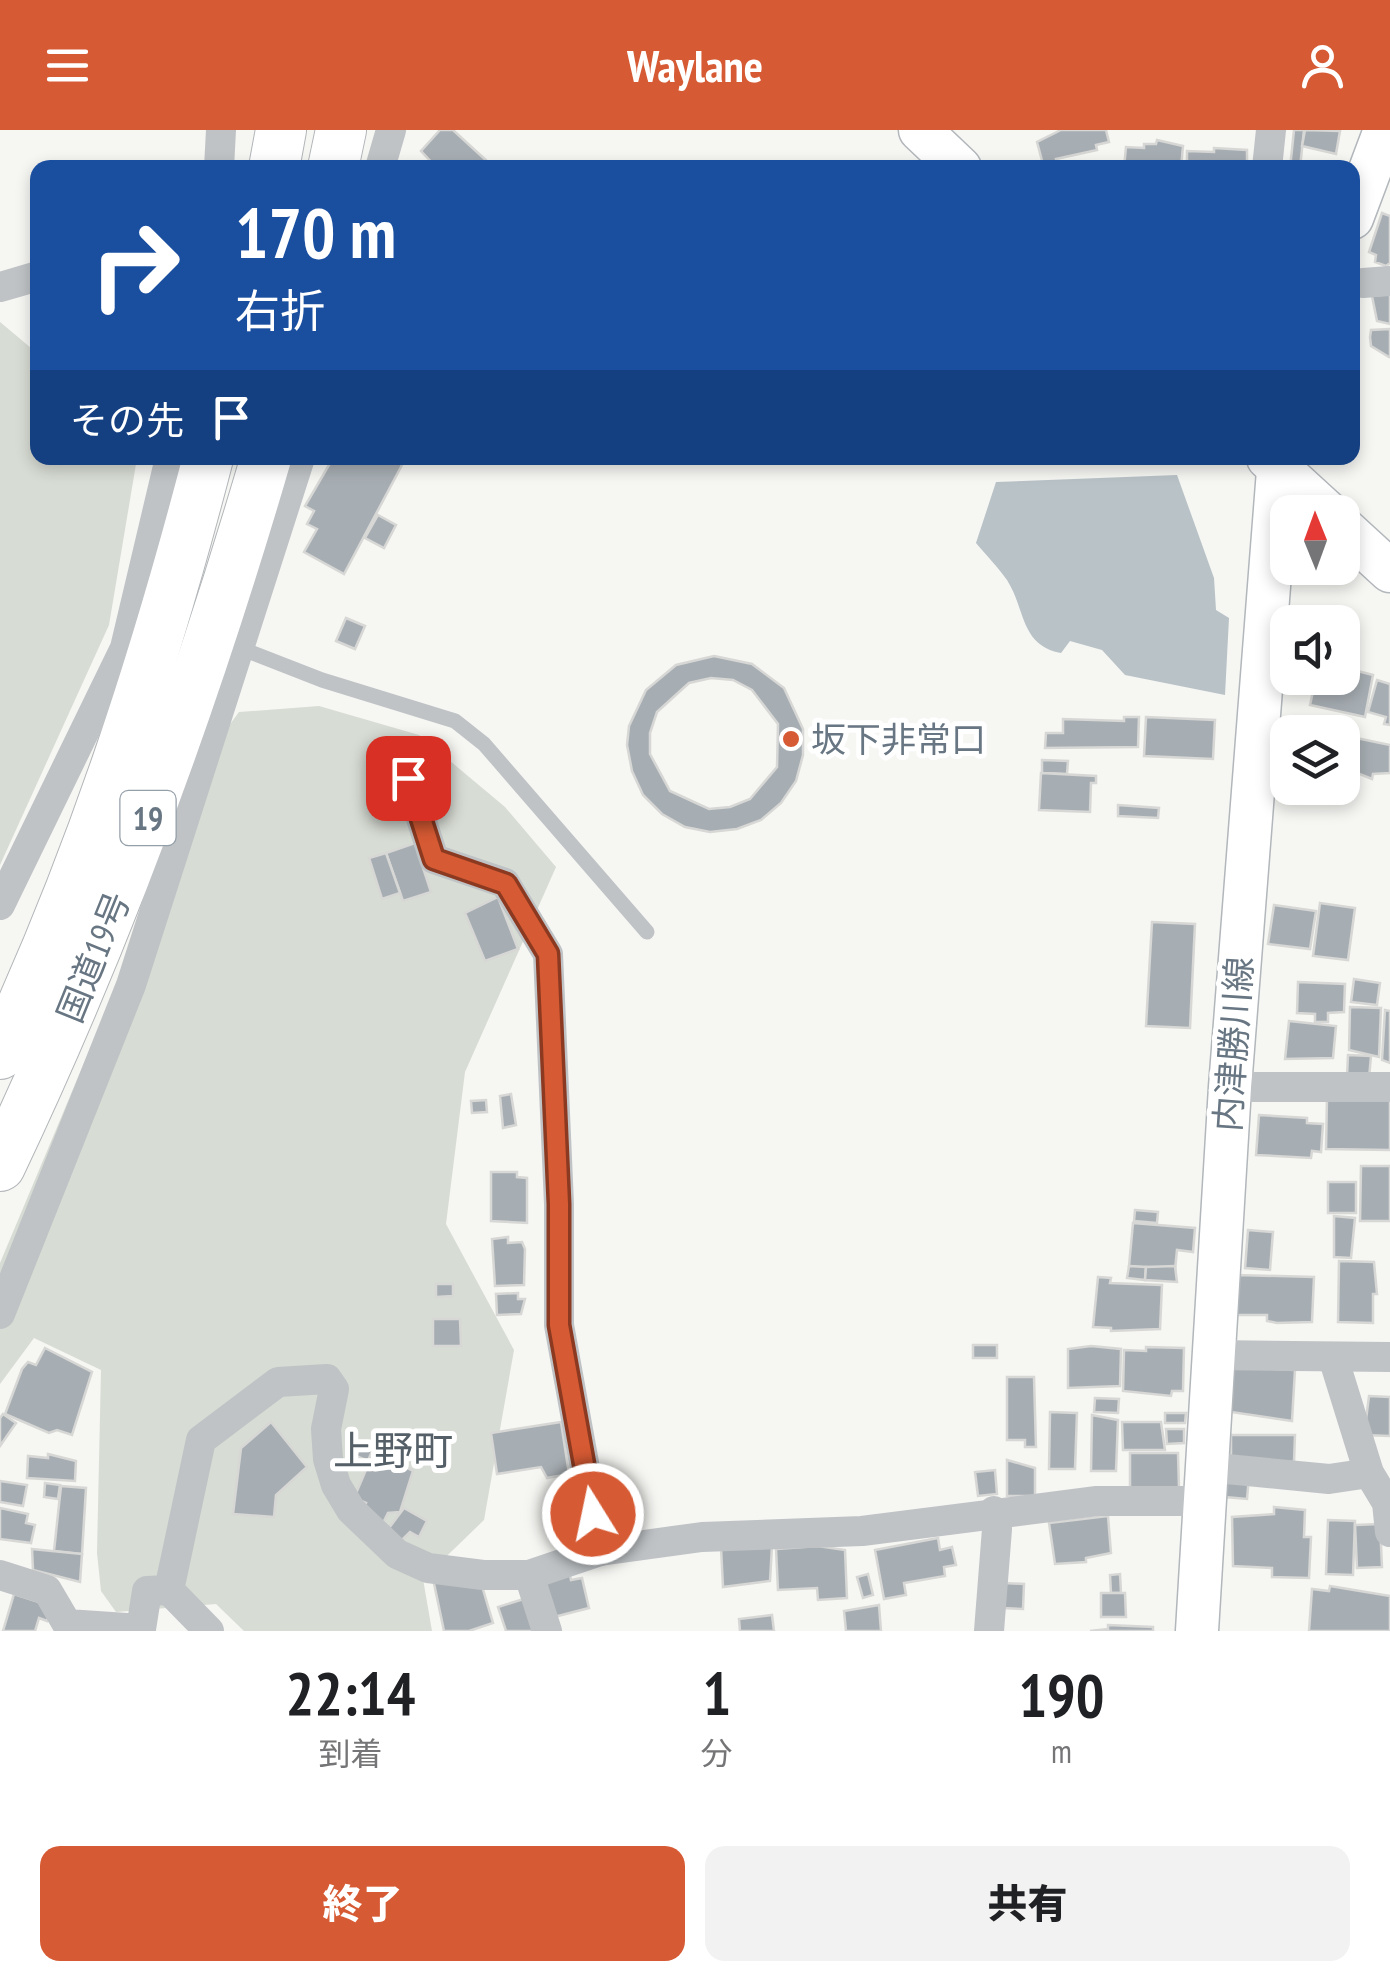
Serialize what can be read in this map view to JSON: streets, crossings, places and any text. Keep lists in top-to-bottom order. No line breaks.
{"streets":{"highway":["19","国道19号"],"main road":["内津勝川線"]},"districts":["上野町"],"places":["坂下非常口"],"north":"top","page":{"header":"Waylane","turn":["170 m","右折"],"then":"その先","eta":["22:14","到着","1","分","190","m"],"buttons":["終了","共有"]}}
